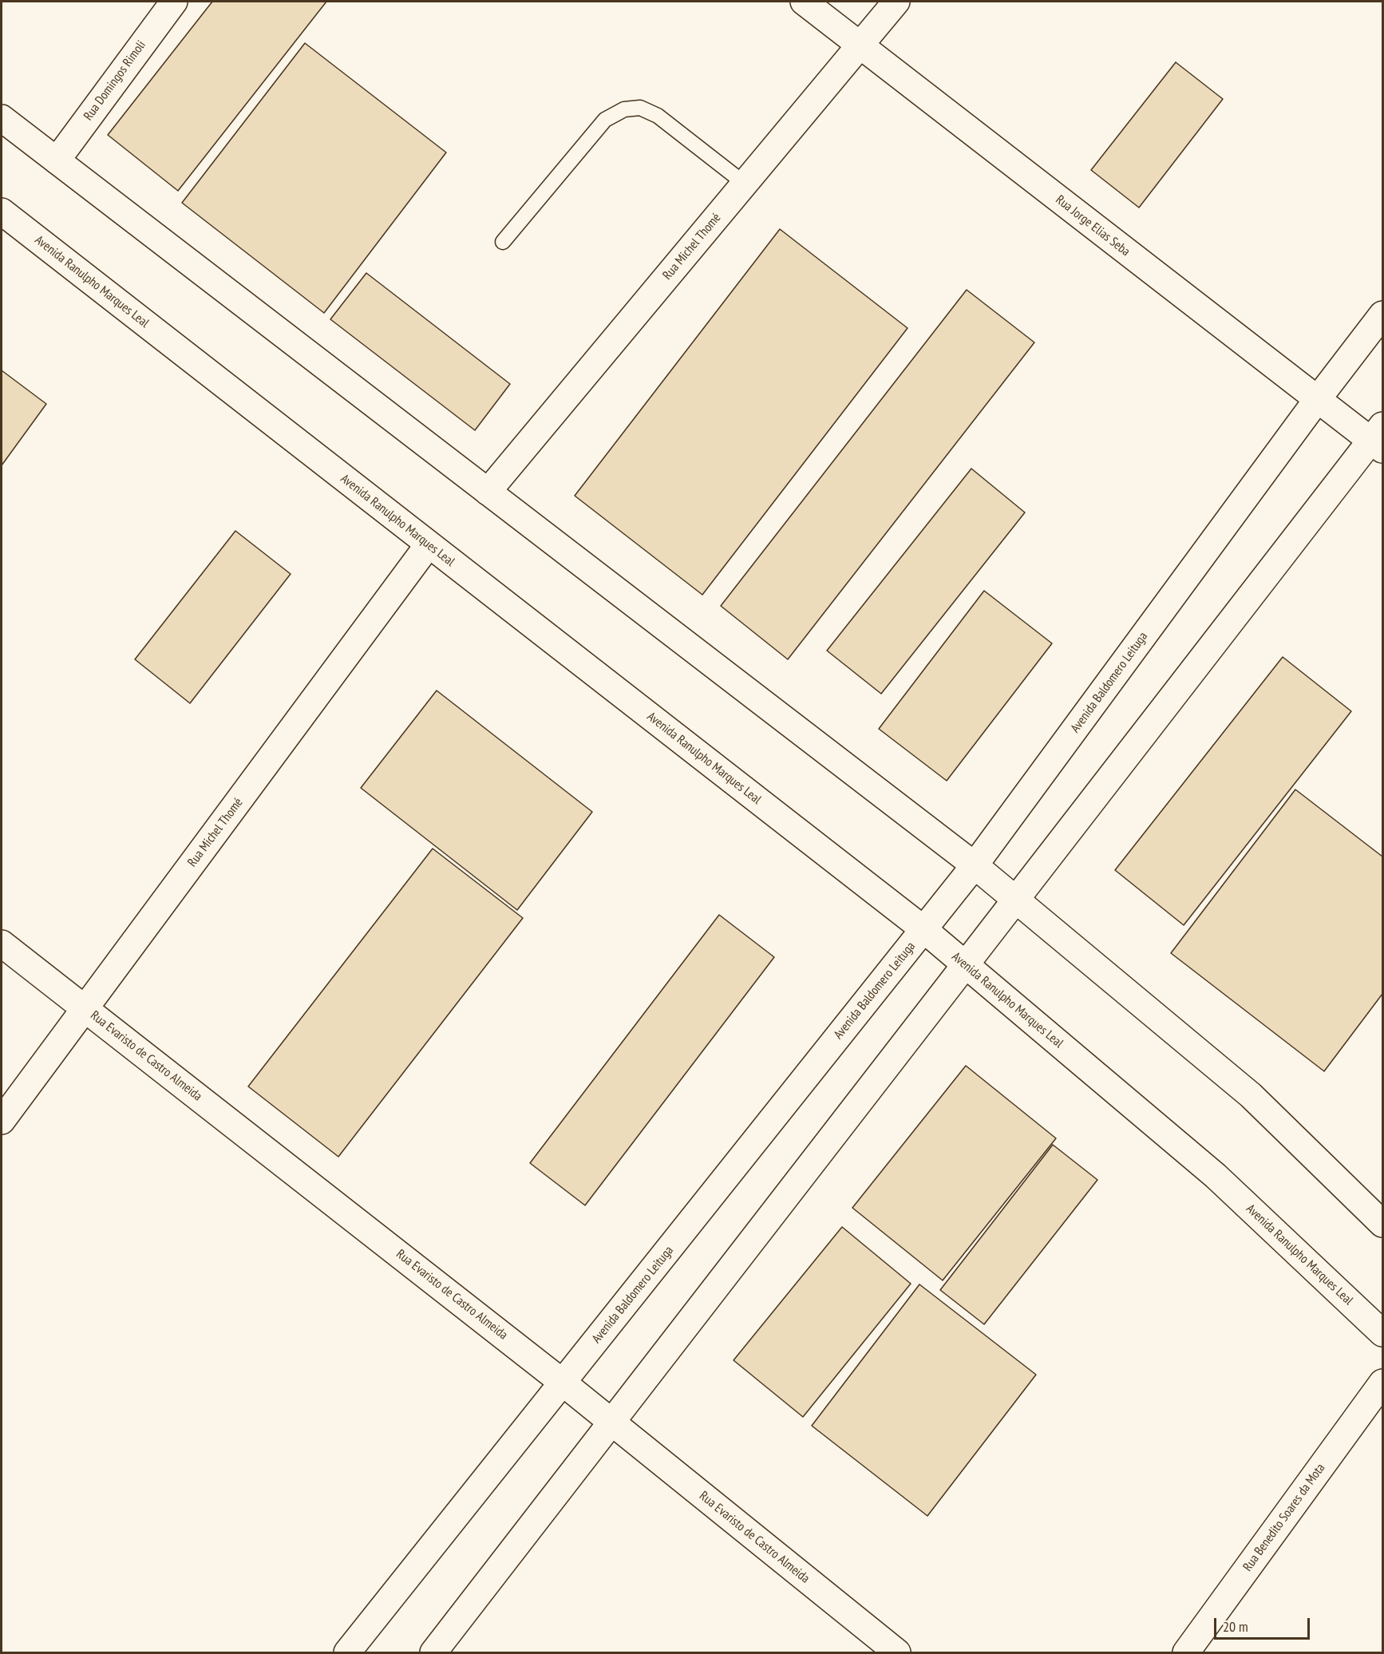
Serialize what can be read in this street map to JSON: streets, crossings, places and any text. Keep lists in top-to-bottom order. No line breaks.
{"streets":{"main road":["Rua Domingos Rimoli","Rua Jorge Elias Seba","Rua Michel Thomé","Avenida Ranulpho Marques Leal","Avenida Baldomero Leituga","Rua Evaristo de Castro Almeida","Rua Benedito Soares da Mota"]},"crossings":[["Rua Jorge Elias Seba","Rua Michel Thomé"],["Rua Jorge Elias Seba","Avenida Baldomero Leituga"],["Rua Michel Thomé","Avenida Ranulpho Marques Leal"],["Rua Michel Thomé","Rua Evaristo de Castro Almeida"],["Avenida Ranulpho Marques Leal","Avenida Baldomero Leituga"],["Avenida Baldomero Leituga","Rua Evaristo de Castro Almeida"]],"scale_bar":"20 m"}
